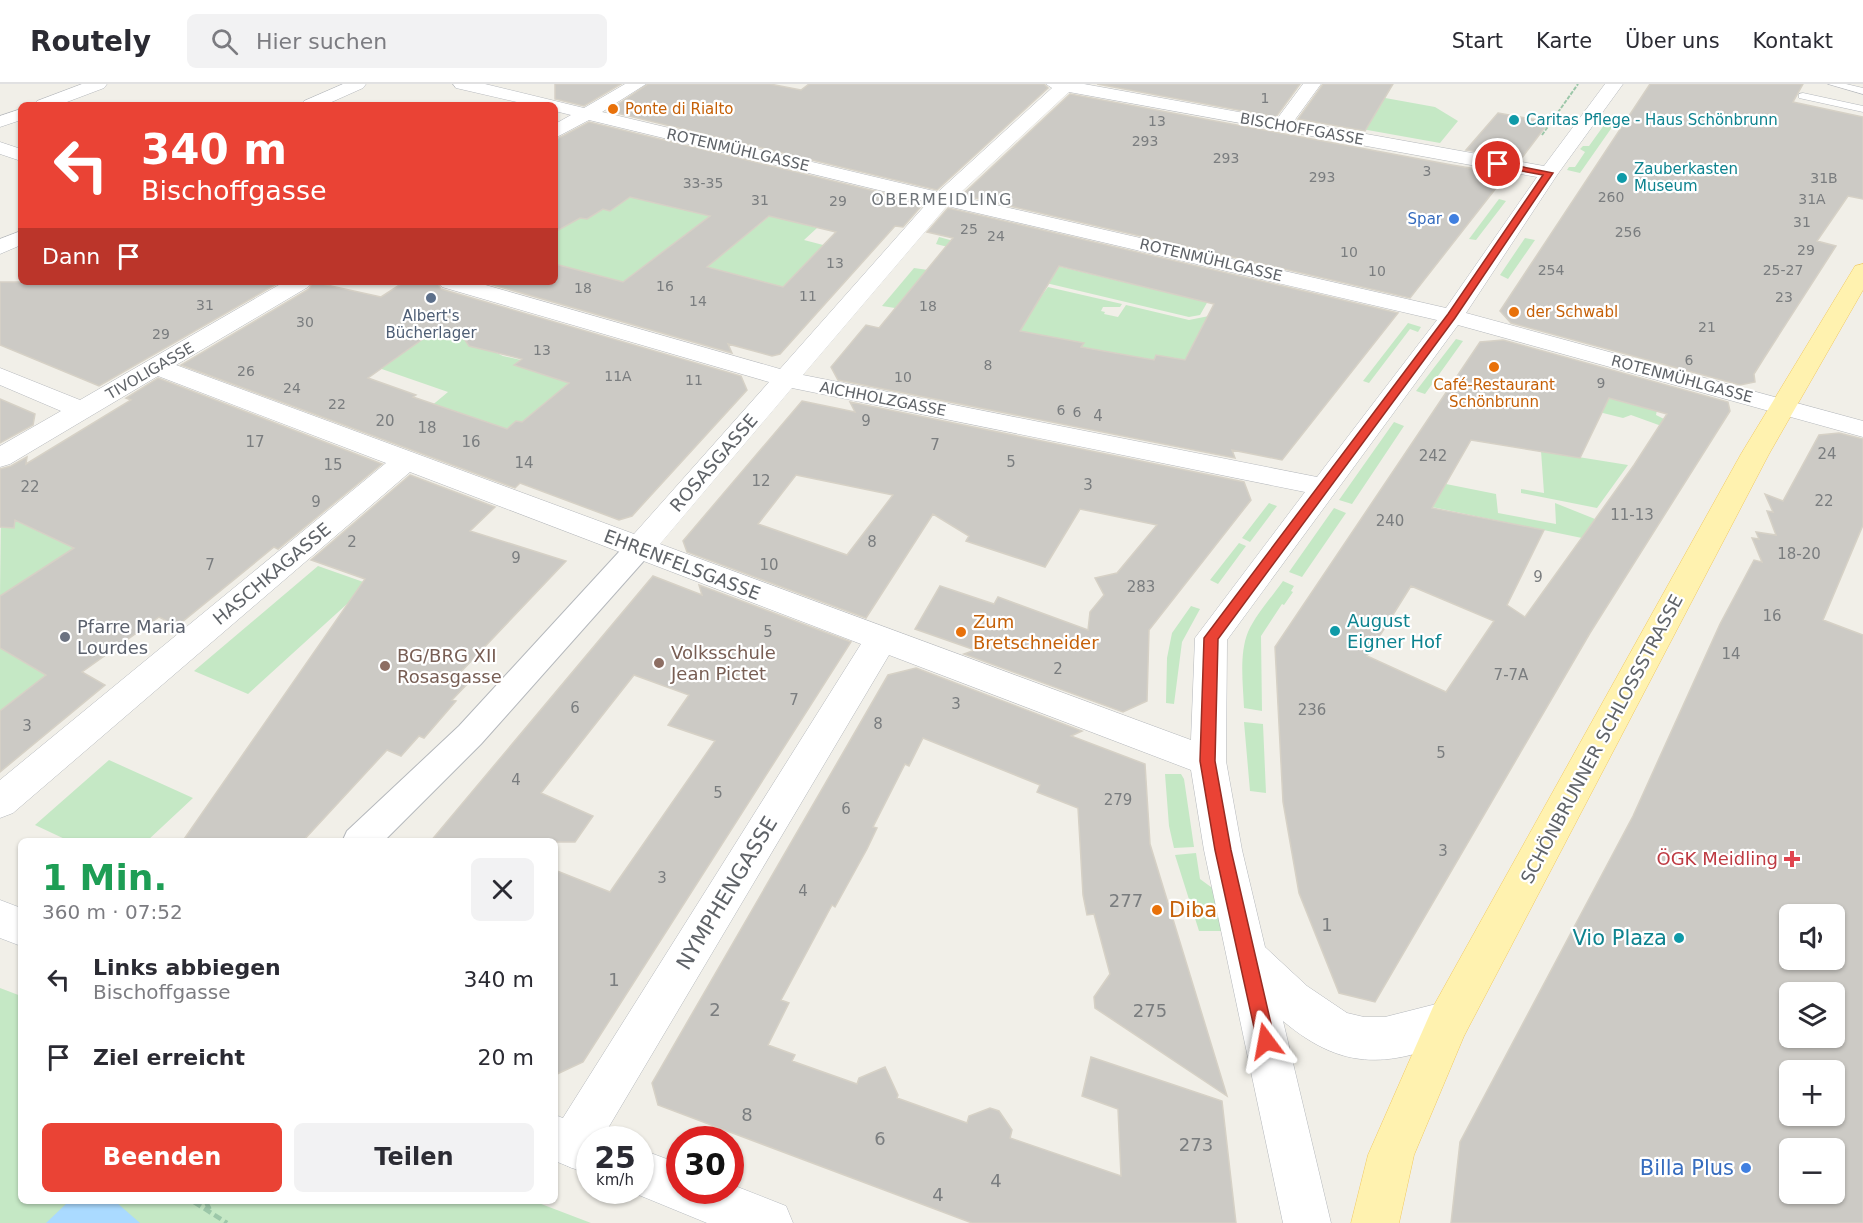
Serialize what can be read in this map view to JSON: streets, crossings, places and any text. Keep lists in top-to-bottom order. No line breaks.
{"streets":{"main road":["SCHÖNBRUNNER SCHLOSSSTRASSE"],"street":["BISCHOFFGASSE","ROTENMÜHLGASSE","TIVOLIGASSE","AICHHOLZGASSE","ROSASGASSE","EHRENFELSGASSE","HASCHKAGASSE","NYMPHENGASSE"]},"crossings":[["BISCHOFFGASSE","ROSASGASSE"],["ROTENMÜHLGASSE","ROSASGASSE"],["ROTENMÜHLGASSE","SCHÖNBRUNNER SCHLOSSSTRASSE"],["TIVOLIGASSE","EHRENFELSGASSE"],["AICHHOLZGASSE","ROSASGASSE"],["ROSASGASSE","EHRENFELSGASSE"],["EHRENFELSGASSE","HASCHKAGASSE"],["EHRENFELSGASSE","NYMPHENGASSE"]],"districts":["OBERMEIDLING"],"places":{"other":["Ponte di Rialto","Caritas Pflege - Haus Schönbrunn","Zauberkasten Museum","Spar","Albert's Bücherlager","der Schwabl","Café-Restaurant Schönbrunn","August Eigner Hof","Zum Bretschneider","Pfarre Maria Lourdes","Volksschule Jean Pictet","BG/BRG XII Rosasgasse","Diba","Vio Plaza","Billa Plus"],"health":["ÖGK Meidling"]},"house_numbers":["1","13","293","293","3","293","31B","33-35","260","31A","31","29","31","25","256","24","29","10","13","254","25-27","10","16","18","11","23","14","31","18","30","21","29","13","6","8","26","11A","10","11","9","24","22","6","6","4","20","9","18","17","16","7","24","242","5","14","15","12","3","22","22","9","11-13","240","2","8","18-20","9","7","10","9","283","16","5","14","2","7-7A","7","3","6","236","8","3","5","4","5","279","6","3","3","4","277","1","1","2","275","8","6","273","4","4"],"page":{"header":"Routely","search":"Hier suchen","nav":["Start","Karte","Über uns","Kontakt"],"turn":["340 m","Bischoffgasse"],"then":"Dann","heading":["1 Min.","360 m · 07:52"],"map_buttons":["+","−"],"list":[{"name":"Links abbiegen","note":"Bischoffgasse","value":"340 m"},{"name":"Ziel erreicht","value":"20 m"}],"buttons":["Beenden","Teilen"],"speed":"25 km/h","limit":"30"}}
